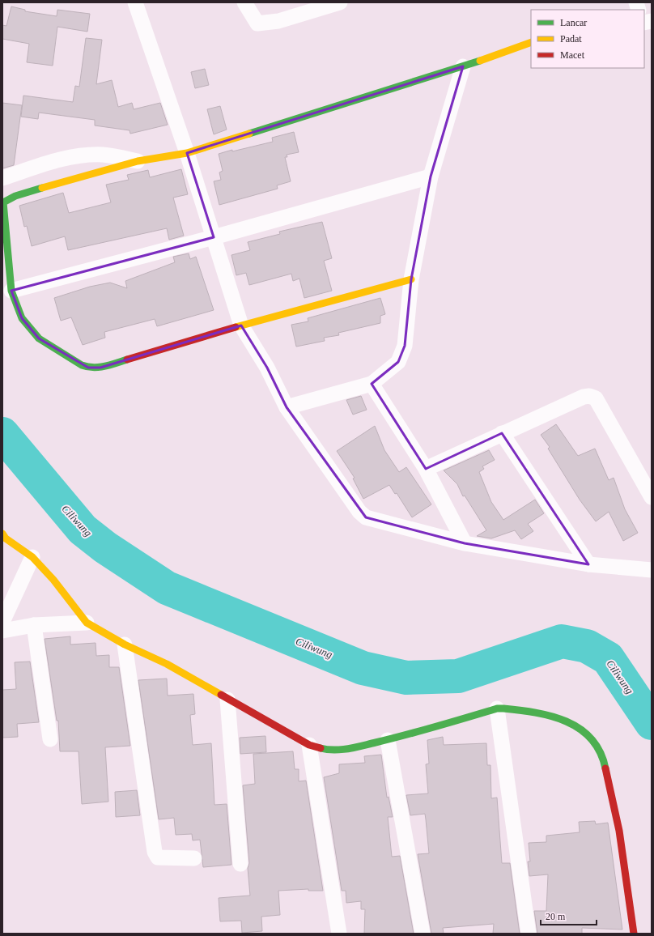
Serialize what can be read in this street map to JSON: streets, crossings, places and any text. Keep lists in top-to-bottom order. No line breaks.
{"water":["Ciliwung"],"legend":["Lancar","Padat","Macet"],"scale_bar":"20 m"}
